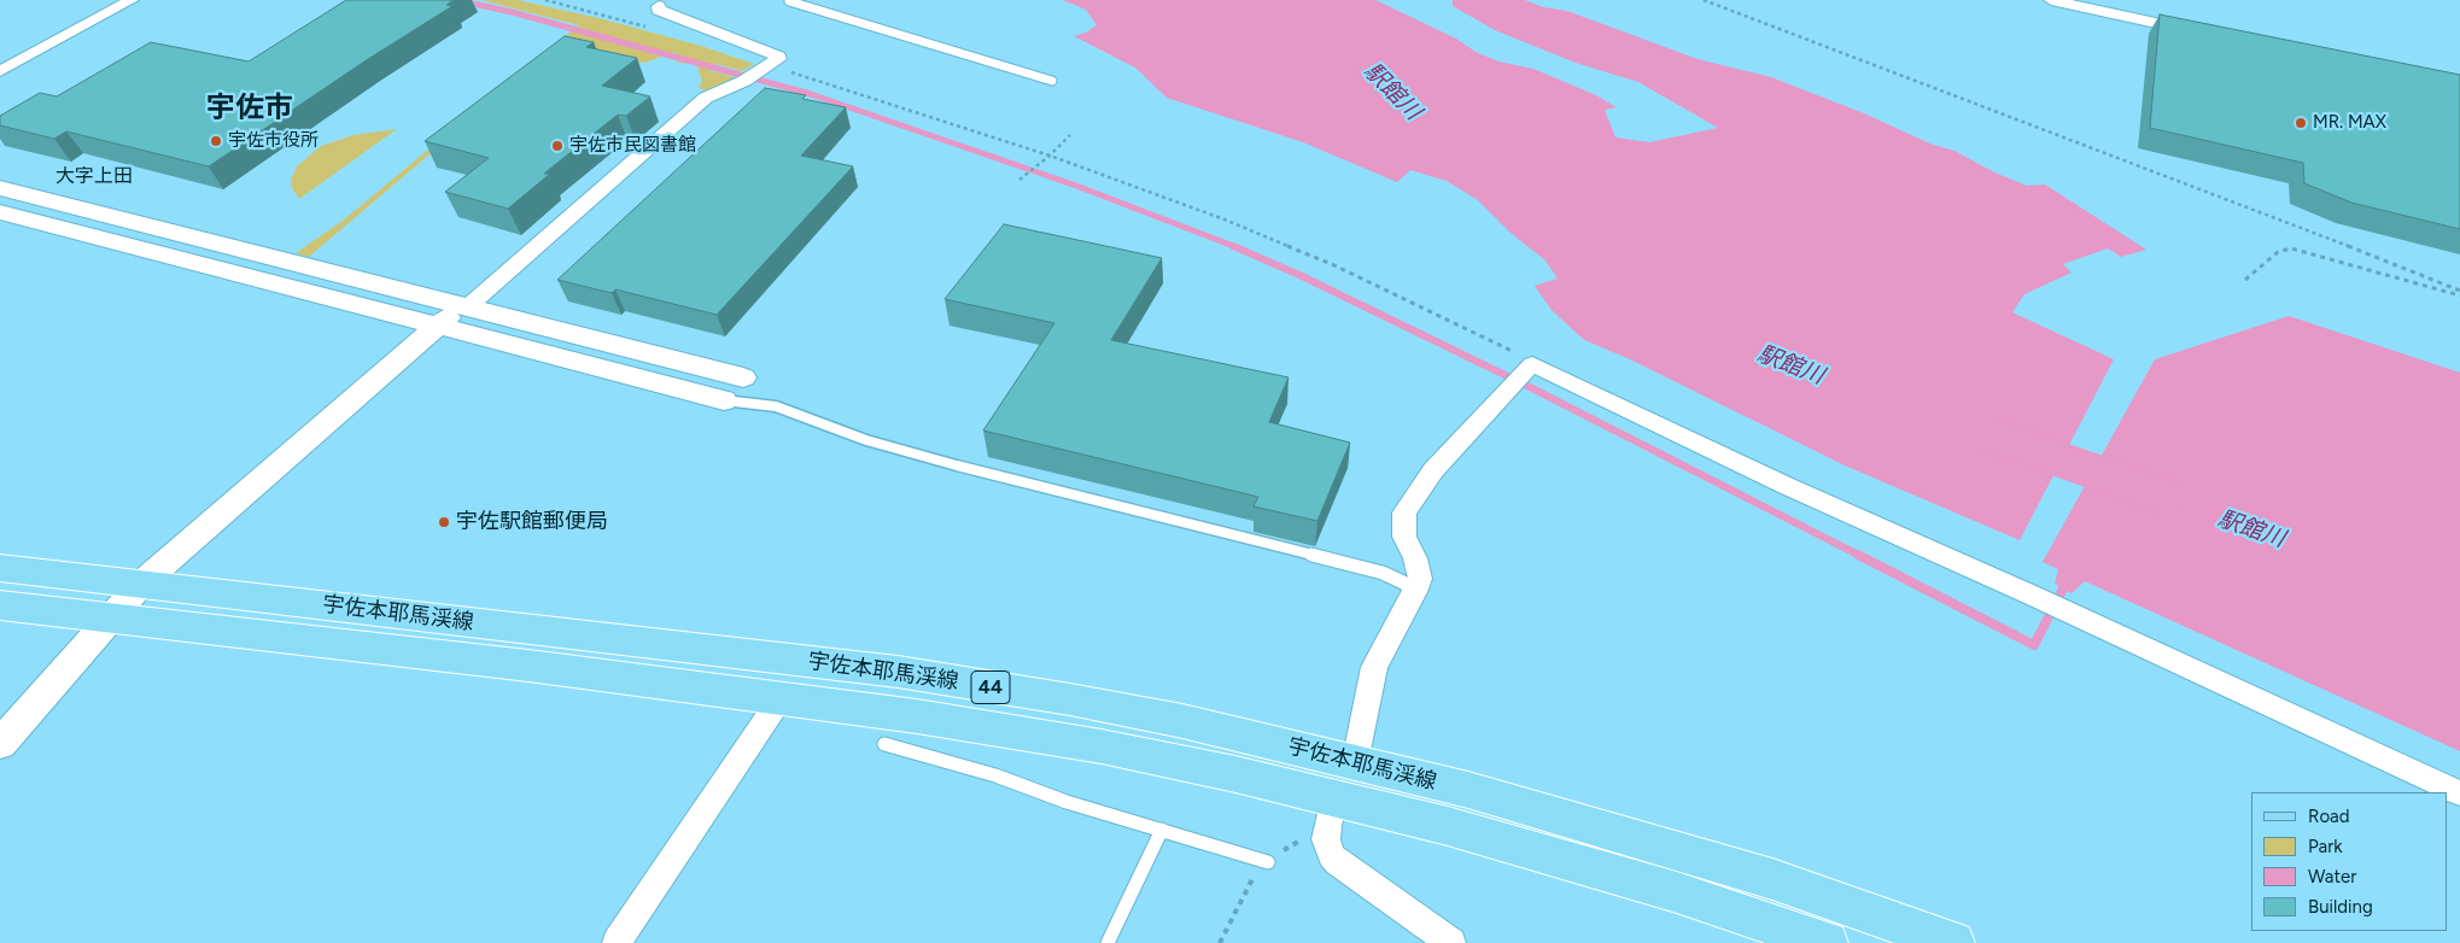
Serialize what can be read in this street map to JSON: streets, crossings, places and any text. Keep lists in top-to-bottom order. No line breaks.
{"streets":{"main road":["宇佐本耶馬渓線","44"]},"districts":["宇佐市","大字上田"],"water":["駅館川"],"places":["MR. MAX","宇佐市役所","宇佐市民図書館","宇佐駅館郵便局"],"legend":["Road","Park","Water","Building"]}
